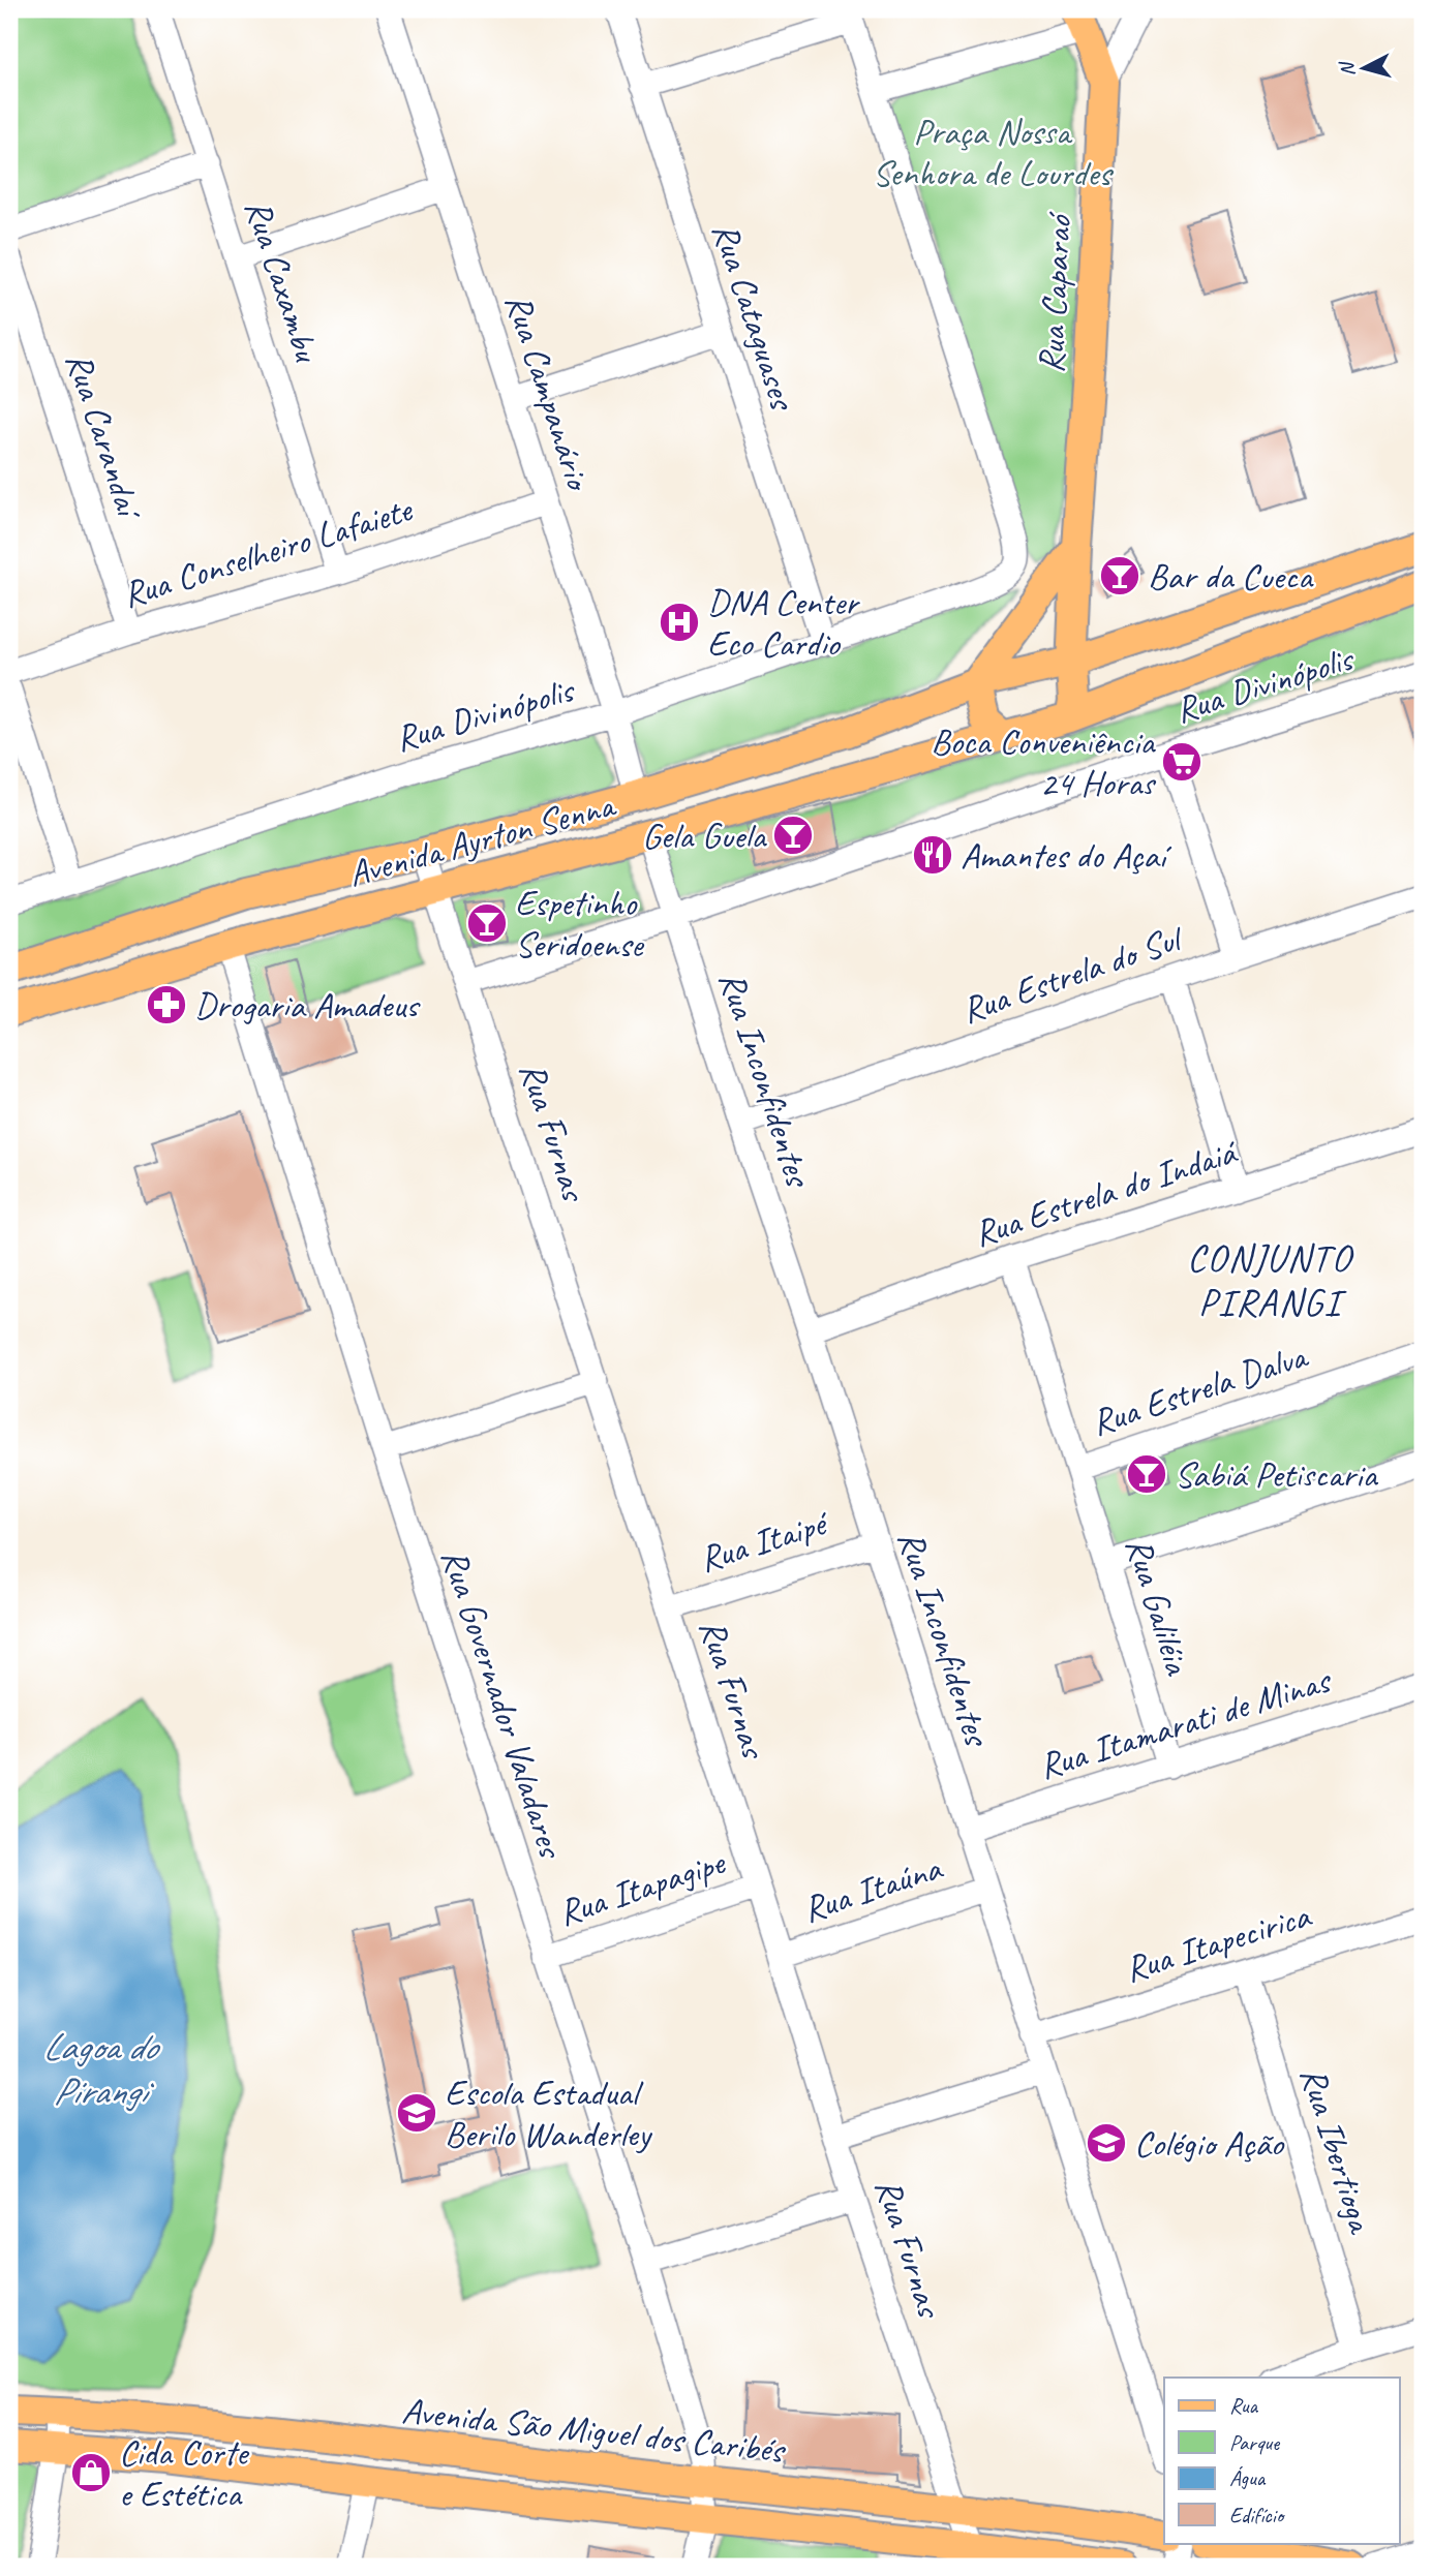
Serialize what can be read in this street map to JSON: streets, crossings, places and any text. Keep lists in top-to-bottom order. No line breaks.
{"streets":{"main road":["Rua Caparaó","Avenida Ayrton Senna","Avenida São Miguel dos Caribés"],"street":["Rua Caxambu","Rua Cataguases","Rua Campanário","Rua Carandaí","Rua Conselheiro Lafaiete","Rua Divinópolis","Rua Estrela do Sul","Rua Inconfidentes","Rua Furnas","Rua Estrela do Indaiá","Rua Estrela Dalva","Rua Itaipé","Rua Galiléia","Rua Governador Valadares","Rua Itamarati de Minas","Rua Itapagipe","Rua Itaúna","Rua Itapecirica","Rua Ibertioga"]},"crossings":[["Rua Caxambu","Rua Conselheiro Lafaiete"],["Rua Caparaó","Avenida Ayrton Senna"],["Rua Cataguases","Rua Divinópolis"],["Rua Campanário","Rua Conselheiro Lafaiete"],["Rua Campanário","Rua Divinópolis"],["Rua Campanário","Avenida Ayrton Senna"],["Rua Carandaí","Rua Conselheiro Lafaiete"],["Rua Divinópolis","Rua Inconfidentes"],["Rua Divinópolis","Rua Furnas"],["Avenida Ayrton Senna","Rua Inconfidentes"],["Avenida Ayrton Senna","Rua Furnas"],["Avenida Ayrton Senna","Rua Governador Valadares"],["Rua Estrela do Sul","Rua Inconfidentes"],["Rua Inconfidentes","Rua Estrela do Indaiá"],["Rua Inconfidentes","Rua Itaipé"],["Rua Inconfidentes","Rua Itamarati de Minas"],["Rua Inconfidentes","Rua Itaúna"],["Rua Inconfidentes","Rua Itapecirica"],["Rua Furnas","Rua Itaipé"],["Rua Furnas","Rua Itapagipe"],["Rua Furnas","Rua Itaúna"],["Rua Furnas","Avenida São Miguel dos Caribés"],["Rua Estrela do Indaiá","Rua Galiléia"],["Rua Estrela Dalva","Rua Galiléia"],["Rua Galiléia","Rua Itamarati de Minas"],["Rua Governador Valadares","Rua Itapagipe"],["Rua Governador Valadares","Avenida São Miguel dos Caribés"],["Rua Itapecirica","Rua Ibertioga"]],"districts":["CONJUNTO PIRANGI"],"water":["Lagoa do Pirangi"],"parks":["Praça Nossa Senhora de Lourdes"],"places":{"bar":["Bar da Cueca","Gela Guela","Espetinho Seridoense","Sabiá Petiscaria"],"hospital":["DNA Center Eco Cardio"],"supermarket":["Boca Conveniência 24 Horas"],"restaurant":["Amantes do Açaí"],"pharmacy":["Drogaria Amadeus"],"school or university":["Escola Estadual Berilo Wanderley","Colégio Ação"],"shop":["Cida Corte e Estética"]},"legend":["Rua","Parque","Água","Edifício"],"north":"left"}
